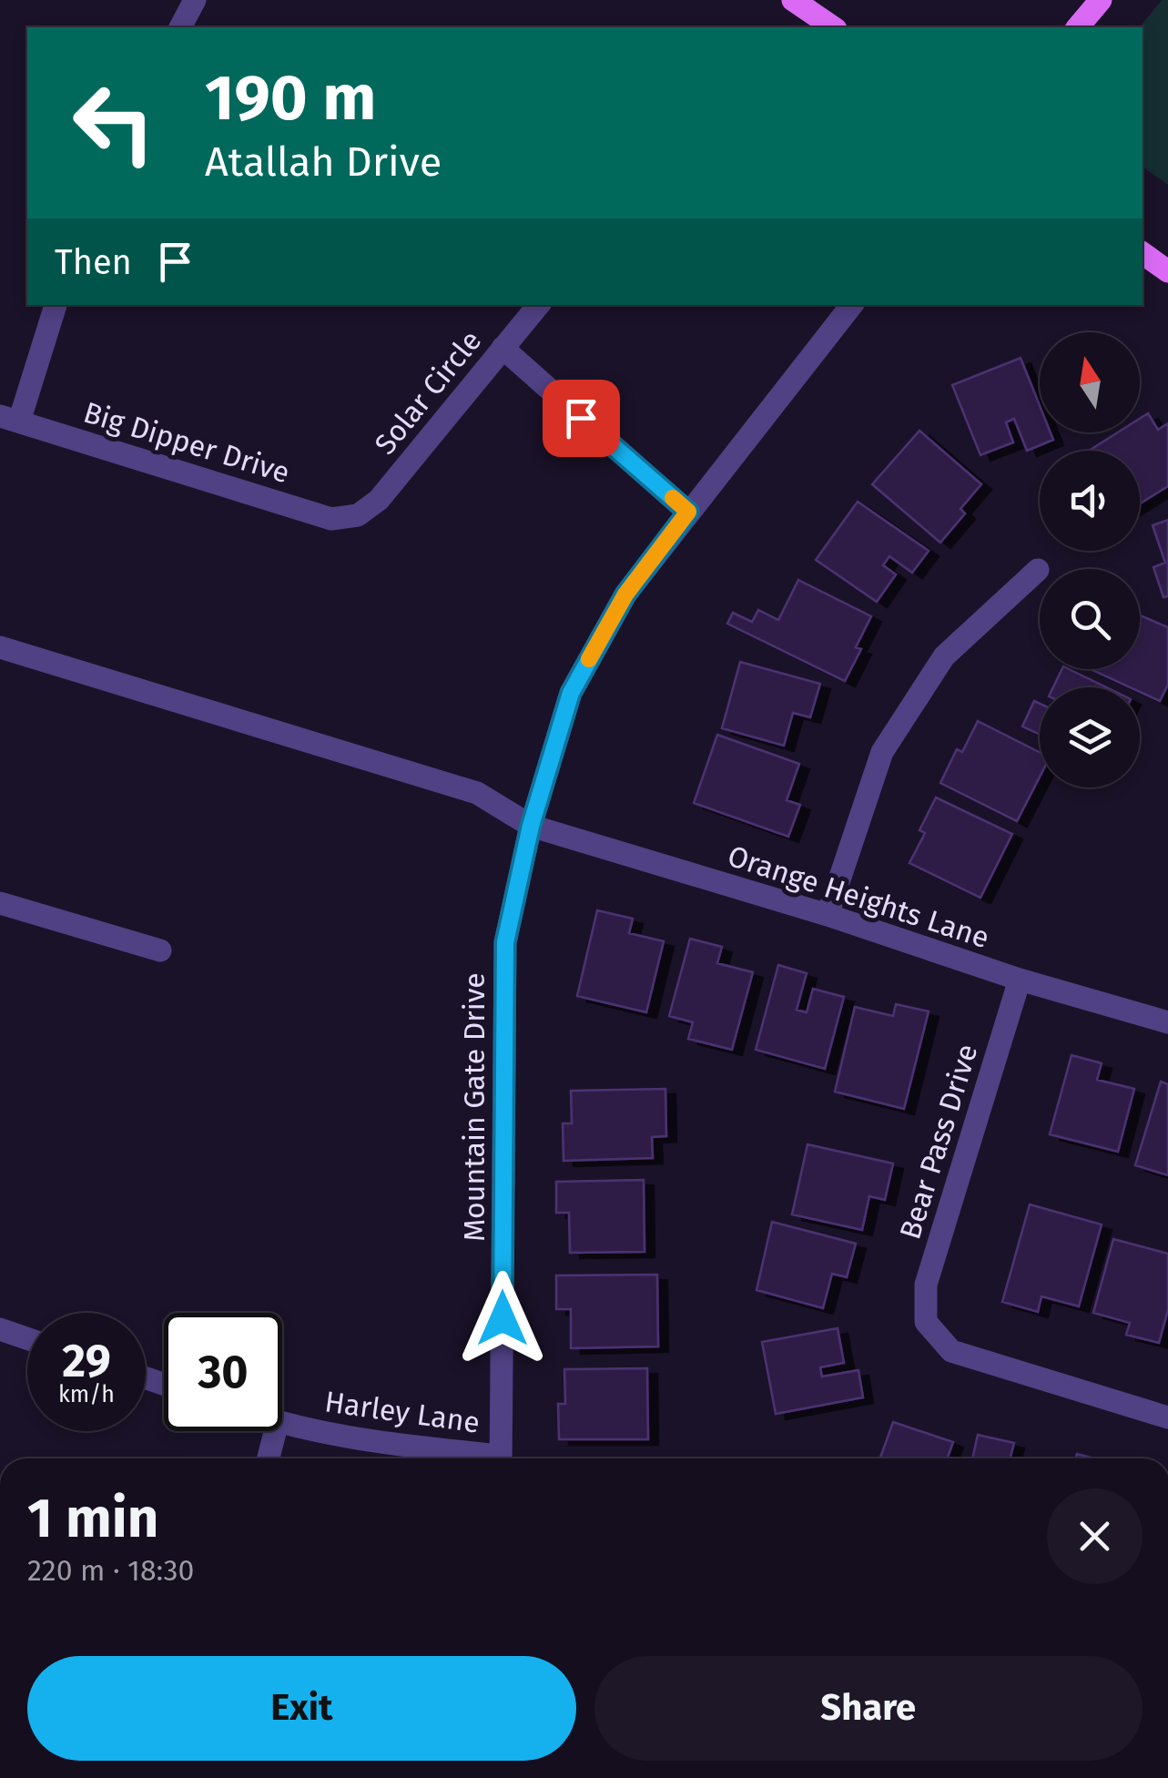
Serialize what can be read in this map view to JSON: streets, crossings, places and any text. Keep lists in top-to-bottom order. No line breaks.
{"streets":{"street":["Solar Circle","Big Dipper Drive","Orange Heights Lane","Mountain Gate Drive","Bear Pass Drive","Harley Lane"]},"crossings":[["Solar Circle","Big Dipper Drive"],["Orange Heights Lane","Mountain Gate Drive"],["Orange Heights Lane","Bear Pass Drive"]],"north":"top","page":{"turn":["190 m","Atallah Drive"],"then":"Then","speed":"29 km/h","limit":"30","heading":["1 min","220 m · 18:30"],"buttons":["Exit","Share"]}}
